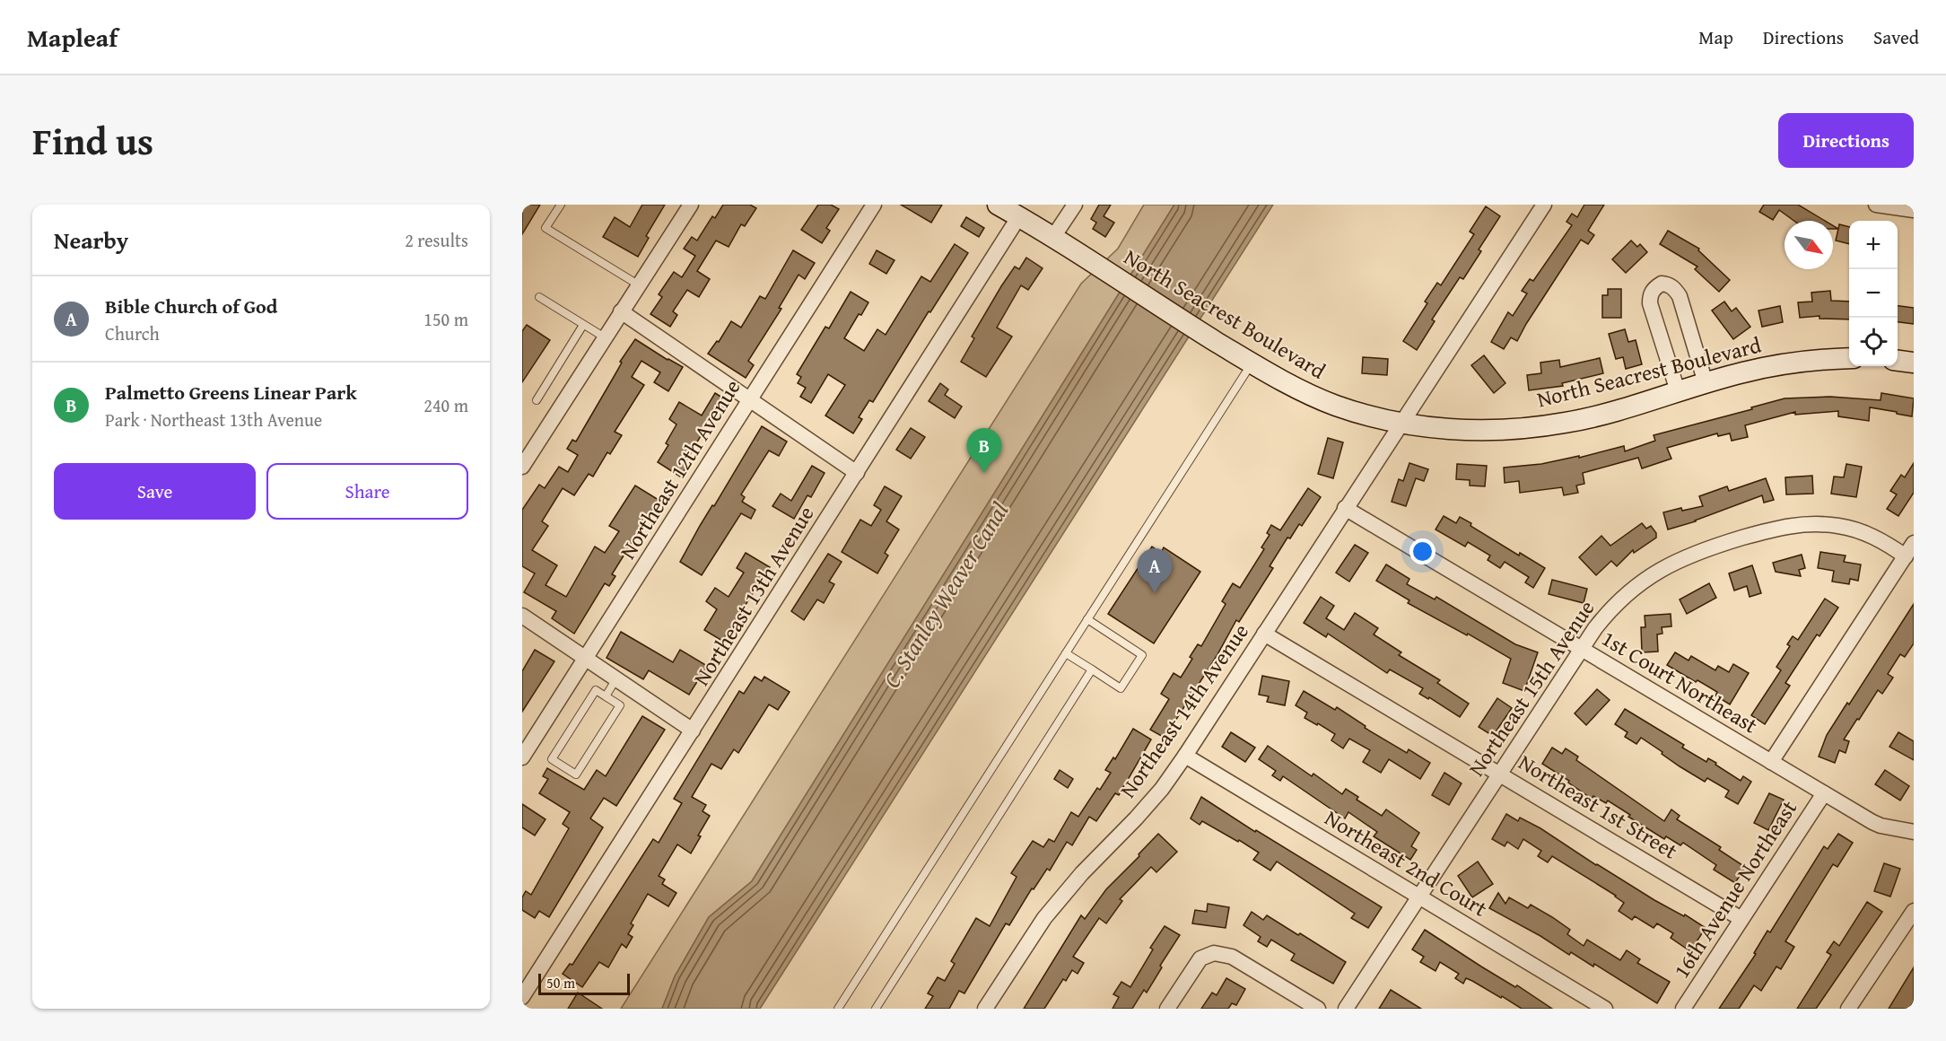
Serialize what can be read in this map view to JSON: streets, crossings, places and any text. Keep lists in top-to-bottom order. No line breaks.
{"streets":{"street":["North Seacrest Boulevard","Northeast 12th Avenue","Northeast 13th Avenue","1st Court Northeast","Northeast 15th Avenue","Northeast 14th Avenue","Northeast 1st Street","Northeast 2nd Court","16th Avenue Northeast"]},"crossings":[["North Seacrest Boulevard","Northeast 13th Avenue"],["North Seacrest Boulevard","Northeast 14th Avenue"],["1st Court Northeast","Northeast 15th Avenue"],["1st Court Northeast","Northeast 14th Avenue"],["1st Court Northeast","16th Avenue Northeast"],["Northeast 15th Avenue","Northeast 1st Street"],["Northeast 15th Avenue","Northeast 2nd Court"],["Northeast 14th Avenue","Northeast 1st Street"],["Northeast 14th Avenue","Northeast 2nd Court"],["Northeast 1st Street","16th Avenue Northeast"]],"water":["C. Stanley Weaver Canal"],"scale_bar":"50 m","north":"bottom right","page":{"header":"Mapleaf","nav":["Map","Directions","Saved"],"title":"Find us","buttons":["Directions",["Save","Share"]],"heading":["Nearby","2 results"],"map_buttons":["+","−"],"list":[{"mark":"A","name":"Bible Church of God","note":"Church","value":"150 m"},{"mark":"B","name":"Palmetto Greens Linear Park","note":"Park · Northeast 13th Avenue","value":"240 m"}],"pins":["B","A"],"scale":"50 m"}}
